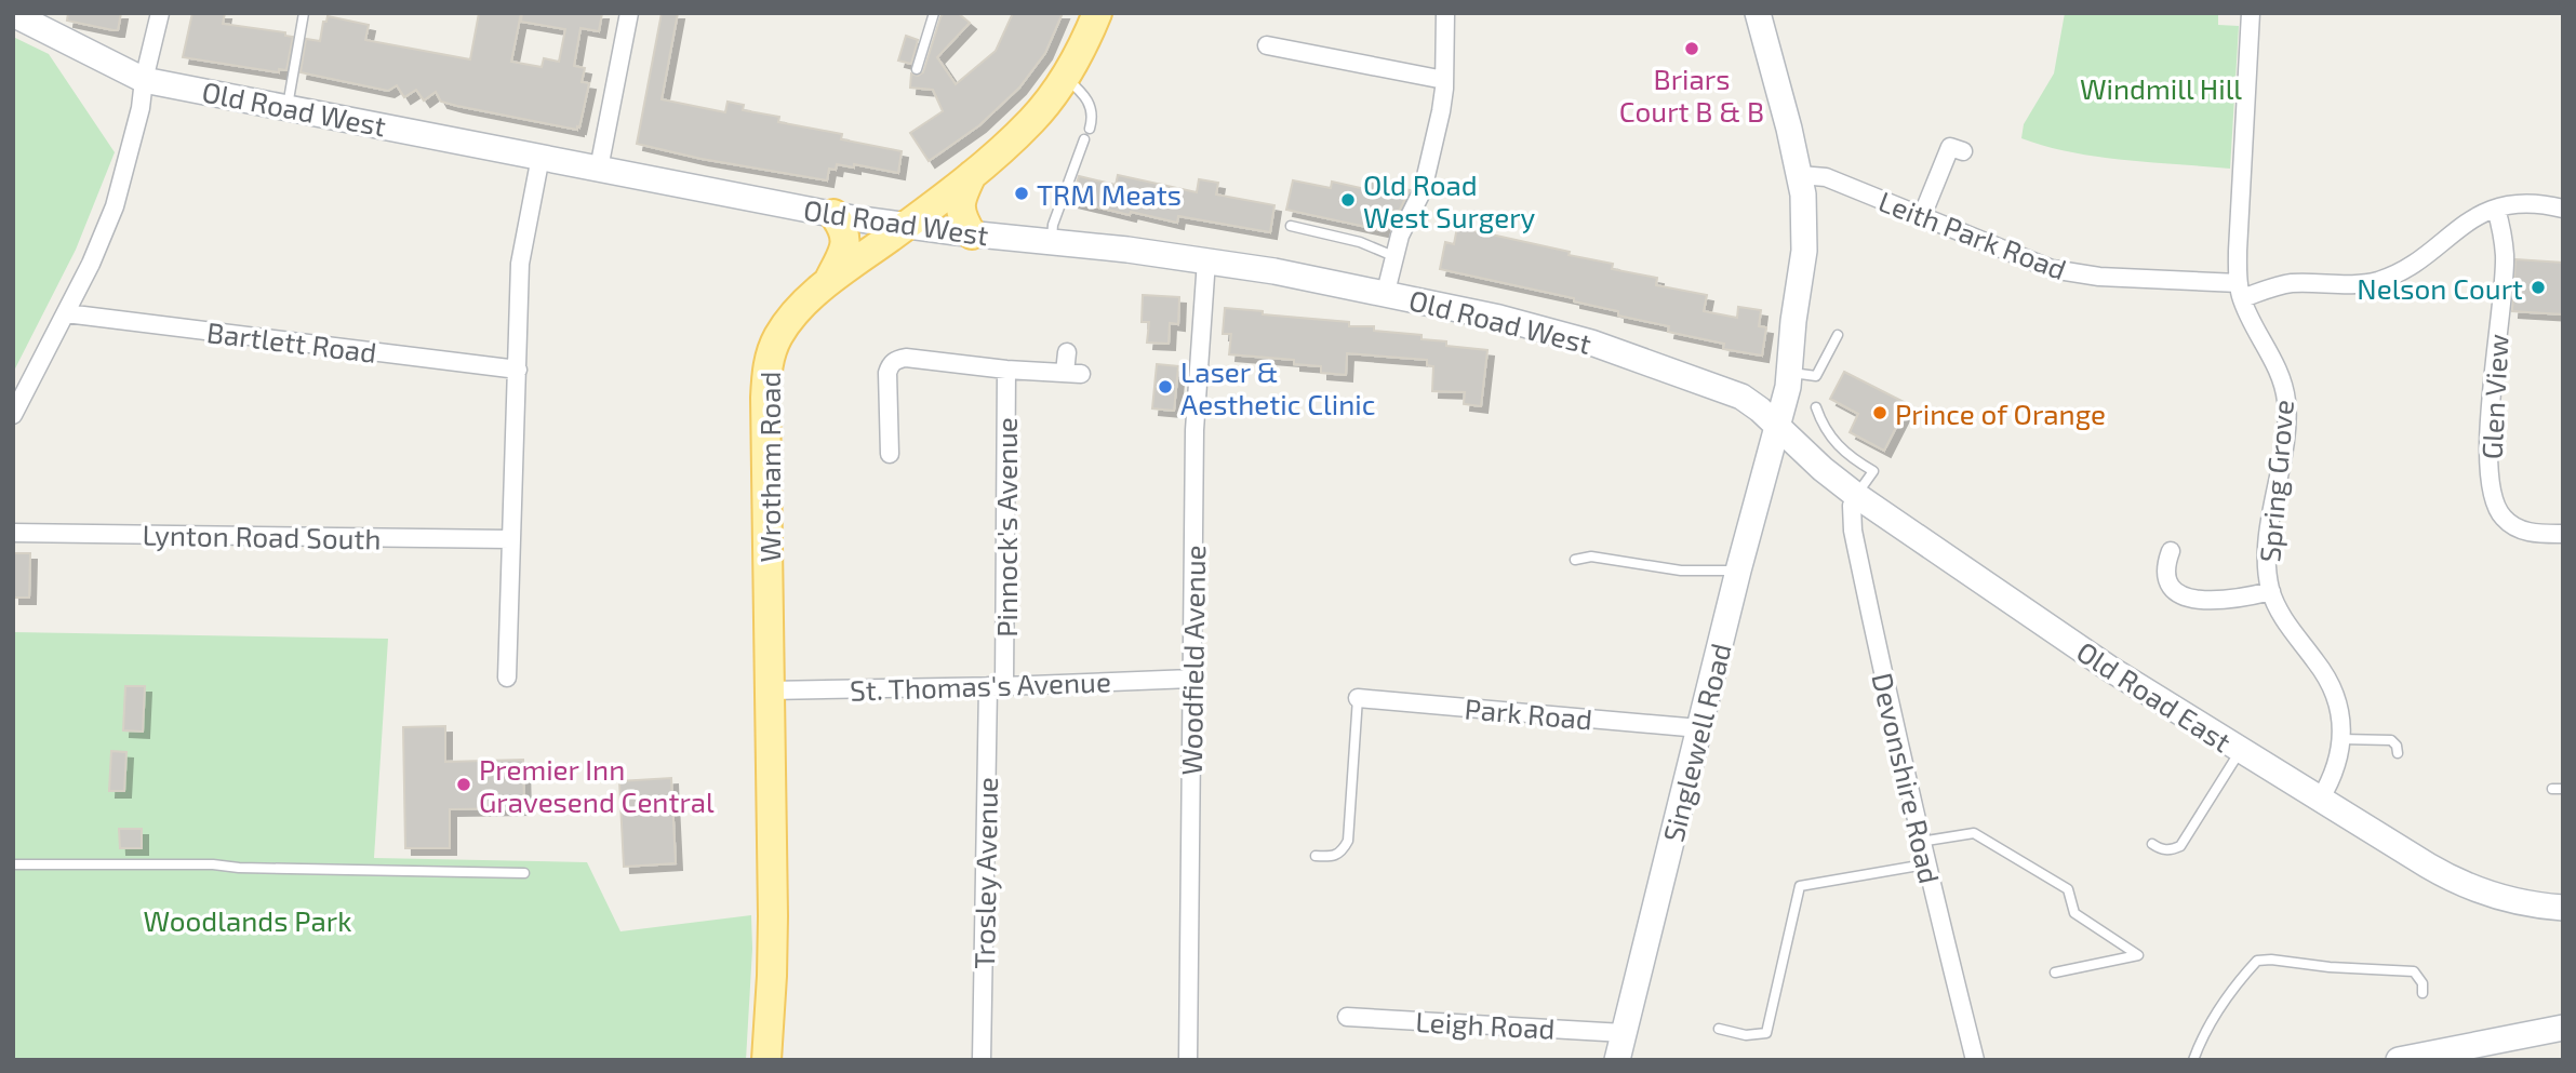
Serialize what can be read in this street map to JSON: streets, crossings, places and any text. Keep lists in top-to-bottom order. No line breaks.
{"streets":{"main road":["Old Road West","Wrotham Road","Old Road East","Singlewell Road"],"street":["Leith Park Road","Bartlett Road","Glen View","Spring Grove","Pinnock's Avenue","Lynton Road South","Woodfield Avenue","St. Thomas's Avenue","Park Road","Devonshire Road","Trosley Avenue","Leigh Road"]},"crossings":[["Old Road West","Wrotham Road"],["Old Road West","Woodfield Avenue"],["Old Road West","Old Road East"],["Old Road West","Singlewell Road"],["Leith Park Road","Glen View"],["Leith Park Road","Spring Grove"],["Leith Park Road","Singlewell Road"],["Wrotham Road","St. Thomas's Avenue"],["Spring Grove","Old Road East"],["Pinnock's Avenue","St. Thomas's Avenue"],["Pinnock's Avenue","Trosley Avenue"],["Woodfield Avenue","St. Thomas's Avenue"],["St. Thomas's Avenue","Trosley Avenue"],["Old Road East","Singlewell Road"],["Old Road East","Devonshire Road"],["Park Road","Singlewell Road"],["Singlewell Road","Leigh Road"]],"parks":["Windmill Hill","Woodlands Park"],"places":["Briars Court B & B","TRM Meats","Old Road West Surgery","Nelson Court","Laser & Aesthetic Clinic","Prince of Orange","Premier Inn Gravesend Central"]}
